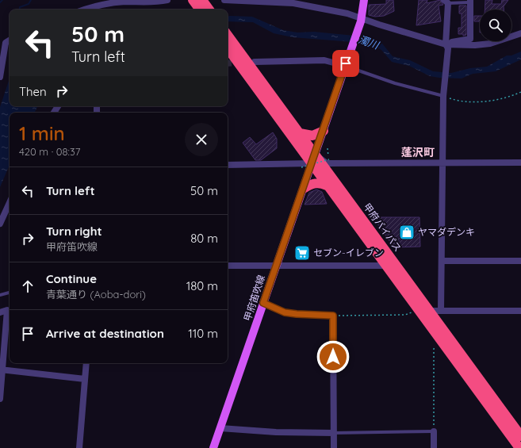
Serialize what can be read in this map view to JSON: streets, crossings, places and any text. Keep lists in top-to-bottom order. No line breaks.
{"streets":{"highway":["甲府バイパス"],"main road":["甲府笛吹線"]},"crossings":[["甲府バイパス","甲府笛吹線"]],"districts":["蓬沢町"],"water":["濁川"],"places":{"shop":["ヤマダデンキ"],"supermarket":["セブン-イレブン"]},"page":{"turn":["50 m","Turn left"],"then":"Then","heading":["1 min","420 m · 08:37"],"list":[{"name":"Turn left","value":"50 m"},{"name":"Turn right","note":"甲府笛吹線","value":"80 m"},{"name":"Continue","note":"青葉通り (Aoba-dori)","value":"180 m"},{"name":"Arrive at destination","value":"110 m"}]}}
